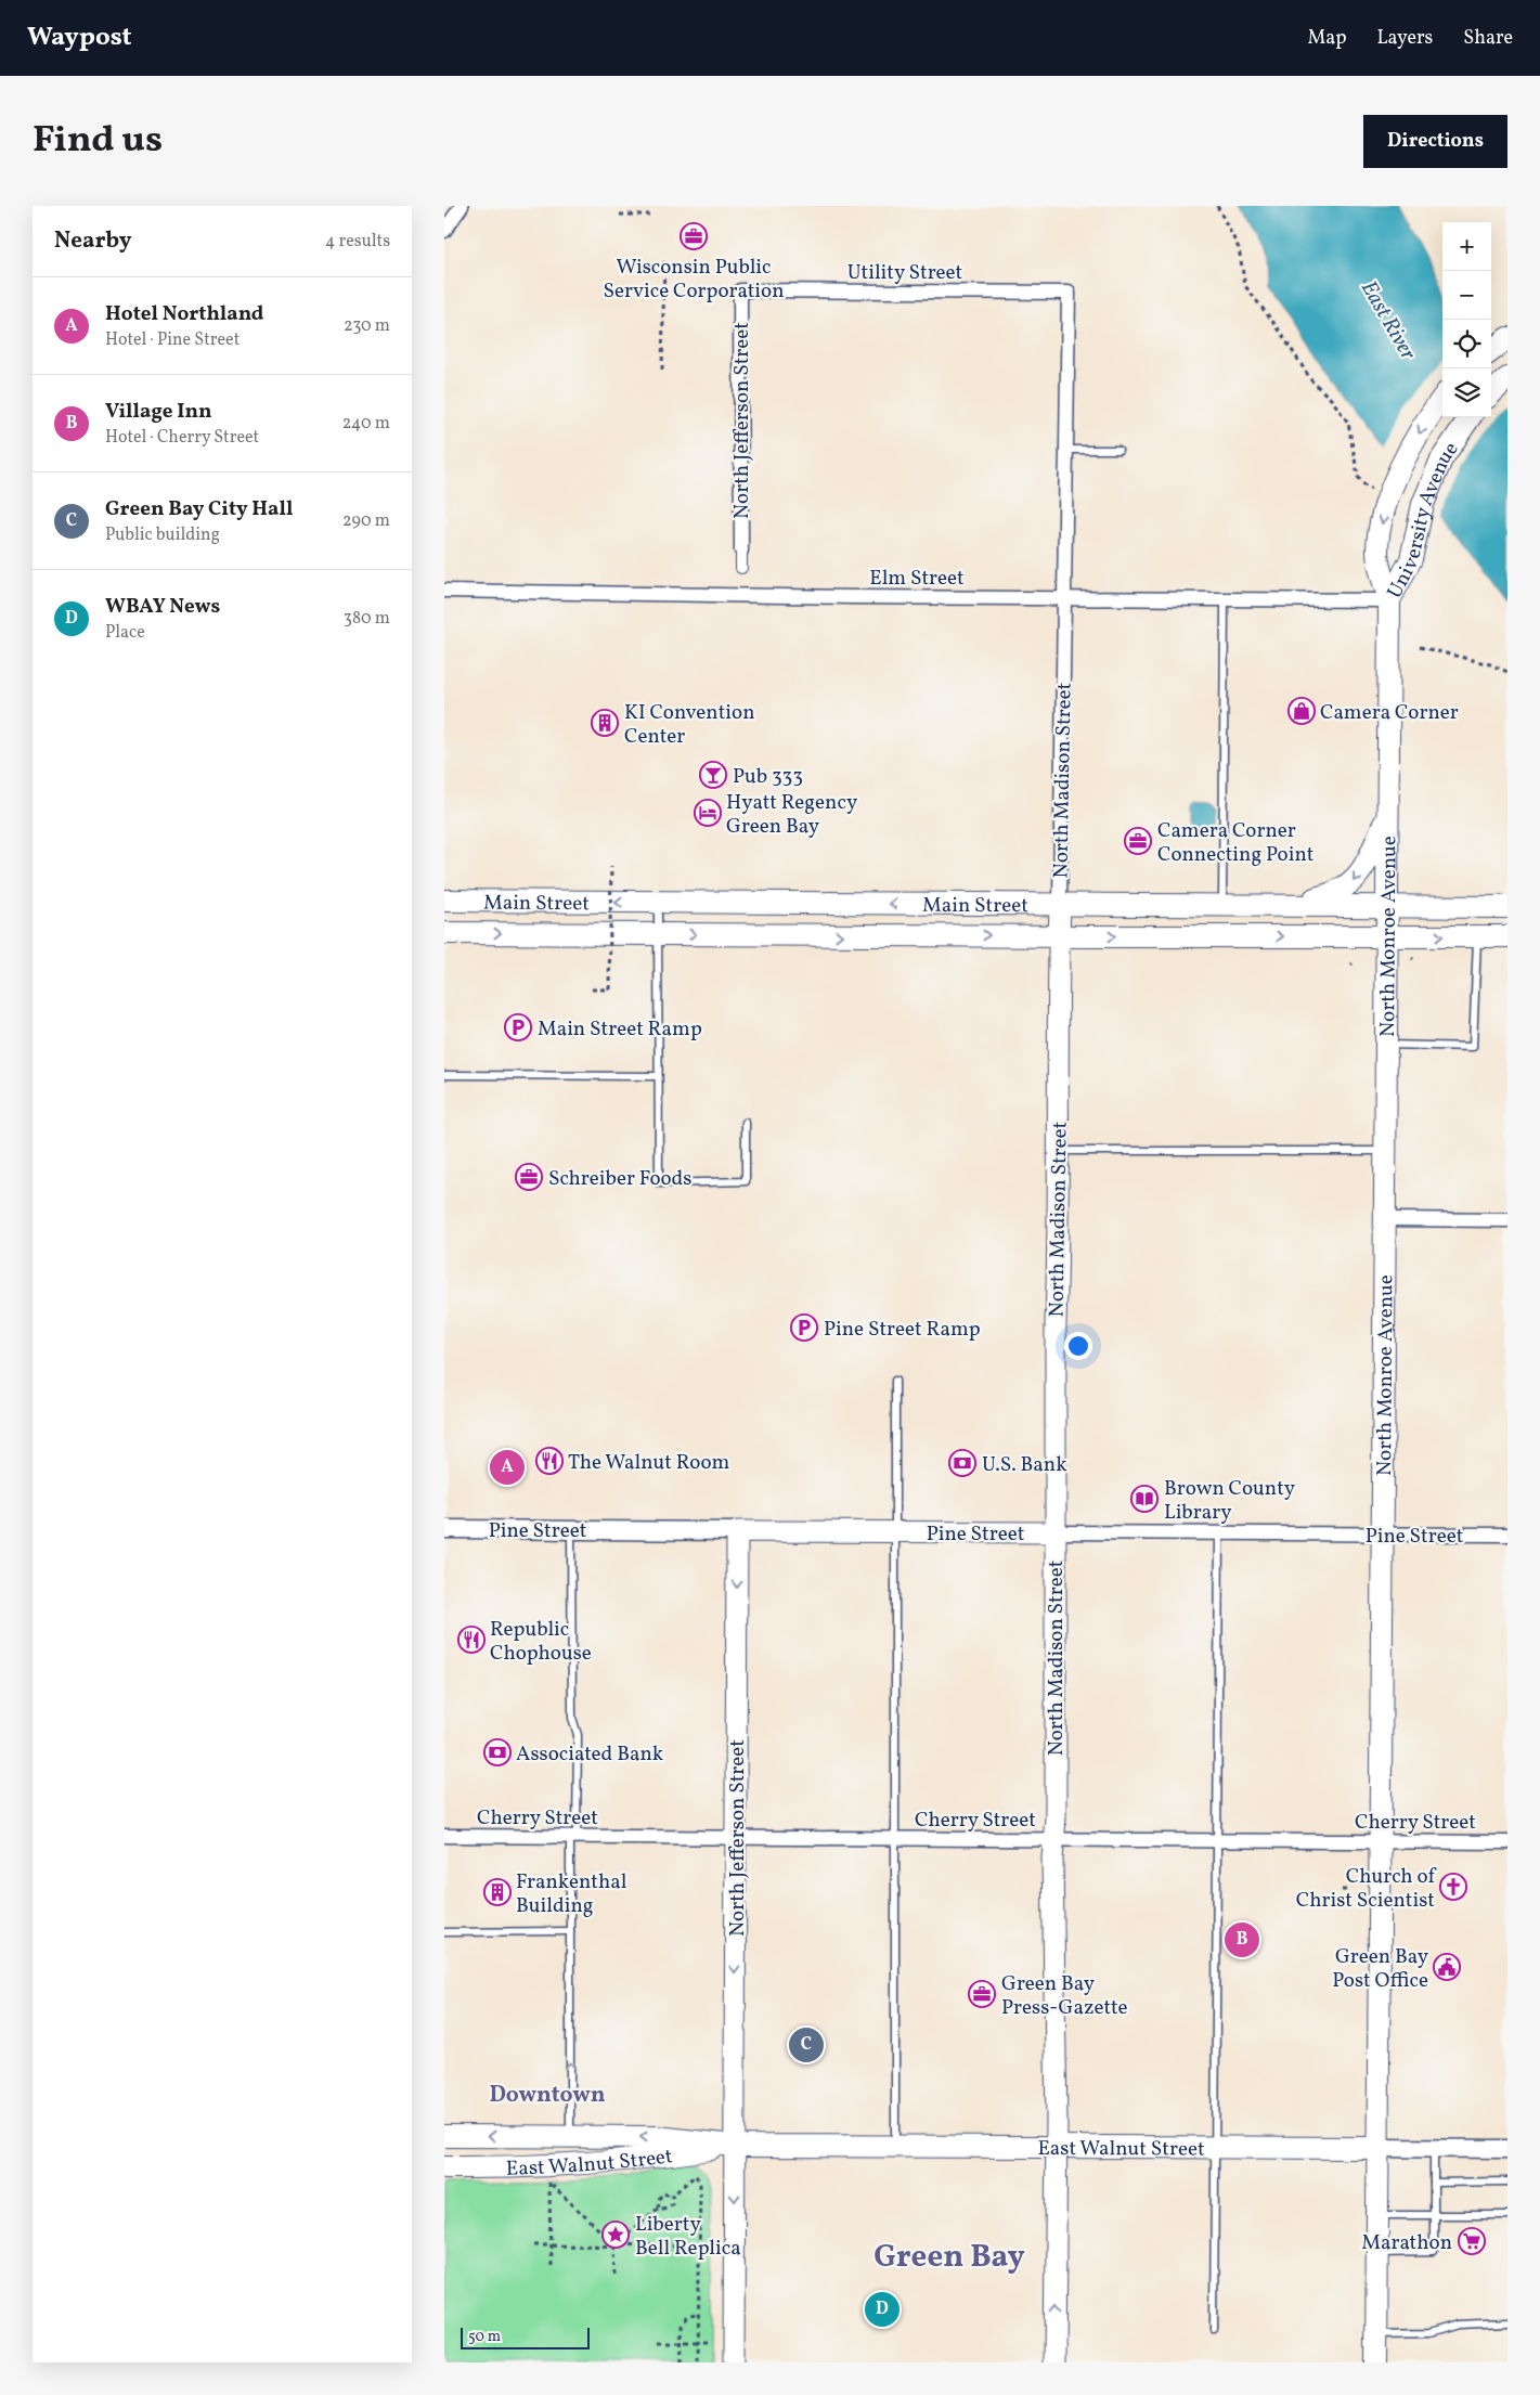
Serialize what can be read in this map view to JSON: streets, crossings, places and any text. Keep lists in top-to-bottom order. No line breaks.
{"streets":{"main road":["North Jefferson Street","University Avenue","North Madison Street","Main Street","North Monroe Avenue","Pine Street","East Walnut Street"],"street":["Utility Street","Elm Street","Cherry Street"]},"crossings":[["Utility Street","North Jefferson Street"],["Utility Street","North Madison Street"],["North Jefferson Street","Pine Street"],["North Jefferson Street","Cherry Street"],["North Jefferson Street","East Walnut Street"],["University Avenue","Elm Street"],["University Avenue","North Monroe Avenue"],["Elm Street","North Madison Street"],["Elm Street","North Monroe Avenue"],["North Madison Street","Main Street"],["North Madison Street","Pine Street"],["North Madison Street","Cherry Street"],["North Madison Street","East Walnut Street"],["Main Street","North Monroe Avenue"],["North Monroe Avenue","Pine Street"],["North Monroe Avenue","Cherry Street"],["North Monroe Avenue","East Walnut Street"]],"one_way":["North Jefferson Street"],"districts":["Downtown","Green Bay"],"water":["East River"],"places":{"office":["Wisconsin Public Service Corporation","Camera Corner Connecting Point","Schreiber Foods","Green Bay Press-Gazette"],"shop":["Camera Corner"],"building":["KI Convention Center","Frankenthal Building"],"bar":["Pub 333"],"hotel":["Hyatt Regency Green Bay"],"parking":["Main Street Ramp","Pine Street Ramp"],"restaurant":["The Walnut Room","Republic Chophouse"],"bank":["U.S. Bank","Associated Bank"],"library":["Brown County Library"],"church":["Church of Christ Scientist"],"public building":["Green Bay Post Office"],"place":["Liberty Bell Replica"],"supermarket":["Marathon"]},"scale_bar":"50 m","page":{"header":"Waypost","nav":["Map","Layers","Share"],"title":"Find us","buttons":"Directions","heading":["Nearby","4 results"],"map_buttons":["+","−"],"list":[{"mark":"A","name":"Hotel Northland","note":"Hotel · Pine Street","value":"230 m"},{"mark":"B","name":"Village Inn","note":"Hotel · Cherry Street","value":"240 m"},{"mark":"C","name":"Green Bay City Hall","note":"Public building","value":"290 m"},{"mark":"D","name":"WBAY News","note":"Place","value":"380 m"}],"pins":["A","B","C","D"],"scale":"50 m"}}
